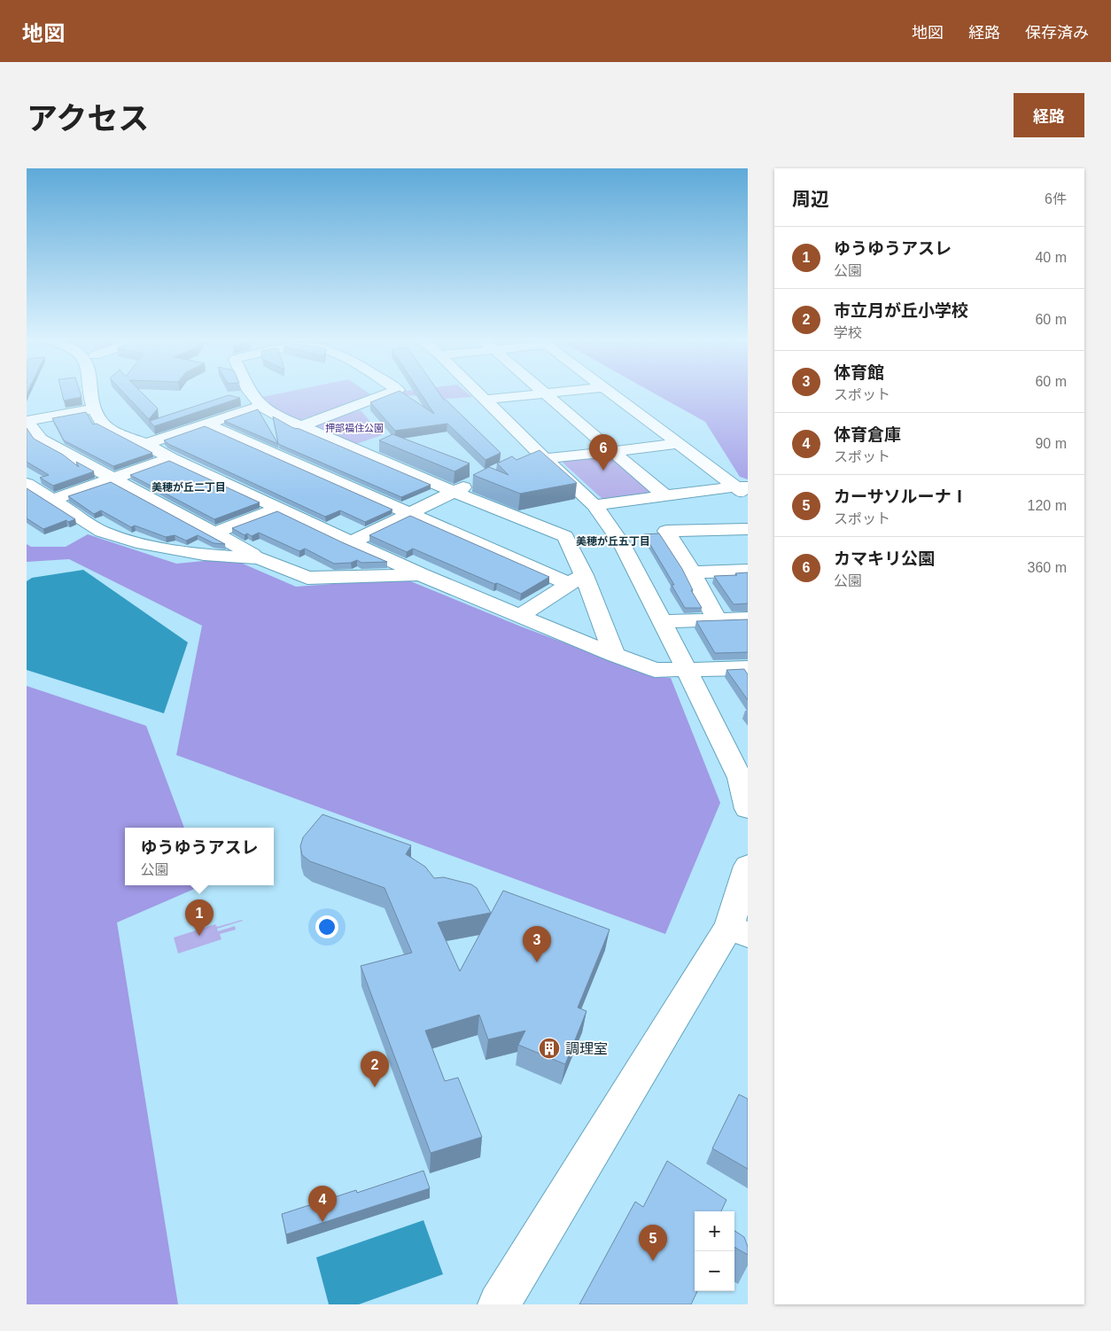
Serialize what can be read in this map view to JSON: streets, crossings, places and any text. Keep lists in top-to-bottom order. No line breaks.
{"districts":["美穂が丘二丁目","美穂が丘五丁目"],"parks":["押部福住公園"],"places":{"building":["調理室"]},"page":{"header":"地図","nav":["地図","経路","保存済み"],"title":"アクセス","buttons":"経路","heading":["周辺","6件"],"list":[{"mark":"1","name":"ゆうゆうアスレ","note":"公園","value":"40 m"},{"mark":"2","name":"市立月が丘小学校","note":"学校","value":"60 m"},{"mark":"3","name":"体育館","note":"スポット","value":"60 m"},{"mark":"4","name":"体育倉庫","note":"スポット","value":"90 m"},{"mark":"5","name":"カーサソルーナⅠ","note":"スポット","value":"120 m"},{"mark":"6","name":"カマキリ公園","note":"公園","value":"360 m"}],"pins":["6","1","3","2","4","5"],"popup":["ゆうゆうアスレ","公園"],"map_buttons":["+","−"]}}
